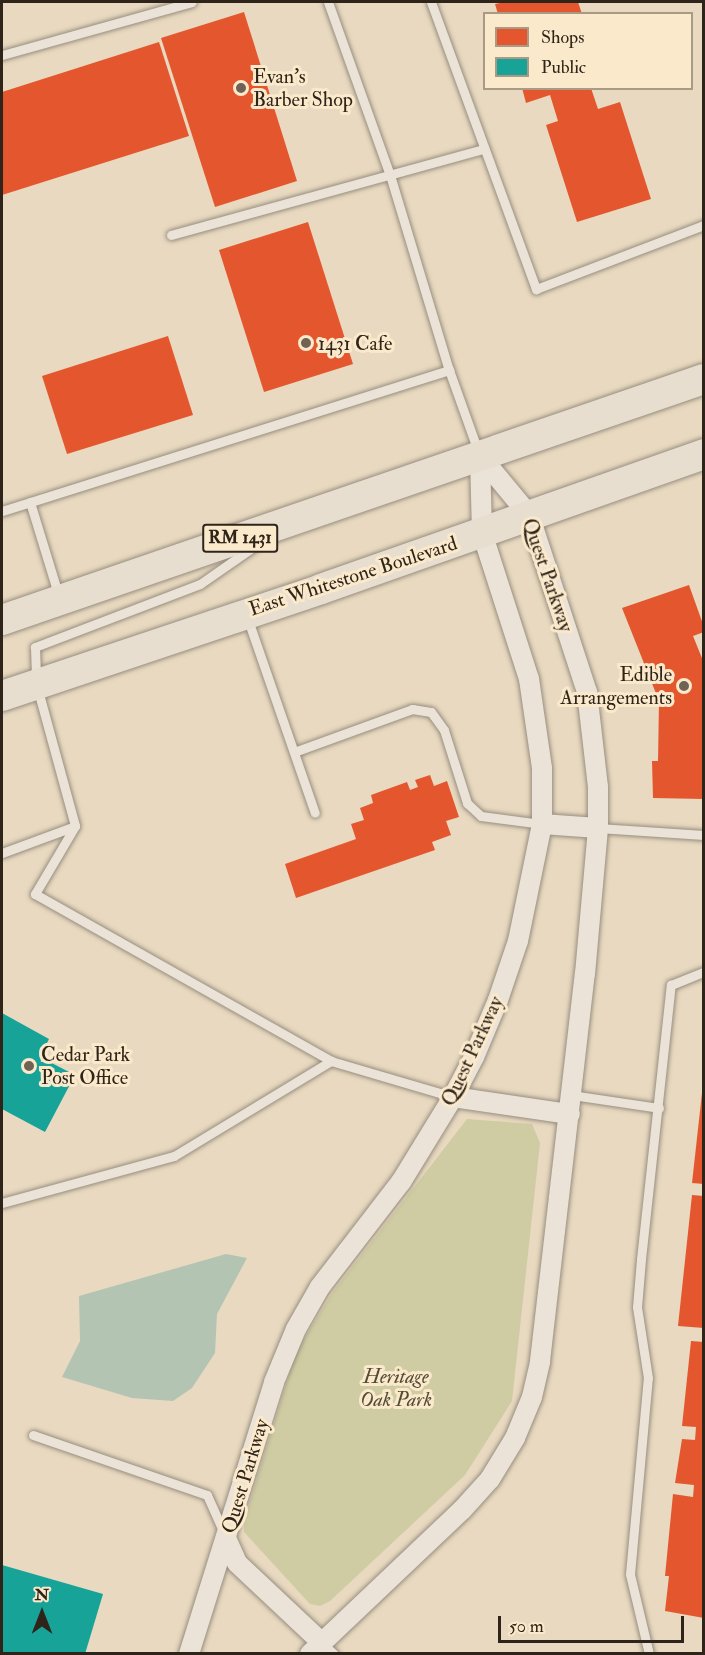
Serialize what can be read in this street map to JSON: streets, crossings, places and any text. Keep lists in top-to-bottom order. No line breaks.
{"streets":{"main road":["RM 1431","East Whitestone Boulevard"],"street":["Quest Parkway"]},"crossings":[["RM 1431","Quest Parkway"],["Quest Parkway","East Whitestone Boulevard"]],"parks":["Heritage Oak Park"],"places":["Evan's Barber Shop","1431 Cafe","Edible Arrangements","Cedar Park Post Office"],"legend":["Shops","Public"],"scale_bar":"50 m","north":"top"}
